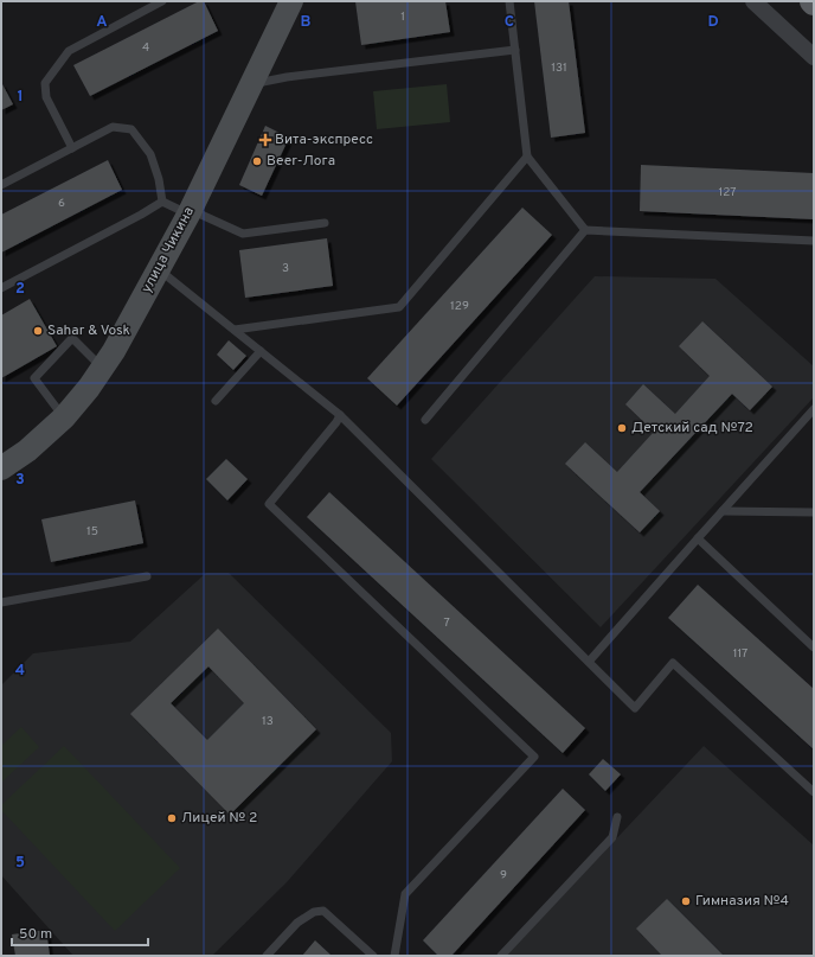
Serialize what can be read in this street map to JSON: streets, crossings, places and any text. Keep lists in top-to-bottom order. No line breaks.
{"streets":{"street":["улица Чикина"]},"places":{"health":["Вита-экспресс"],"other":["Beer-Лога","Sahar & Vosk","Детский сад №72","Лицей № 2","Гимназия №4"]},"house_numbers":["1","4","131","127","6","3","129","15","7","117","13","9"],"scale_bar":"50 m","grid":{"columns":["A","B","C","D"],"rows":["1","2","3","4","5"]}}
